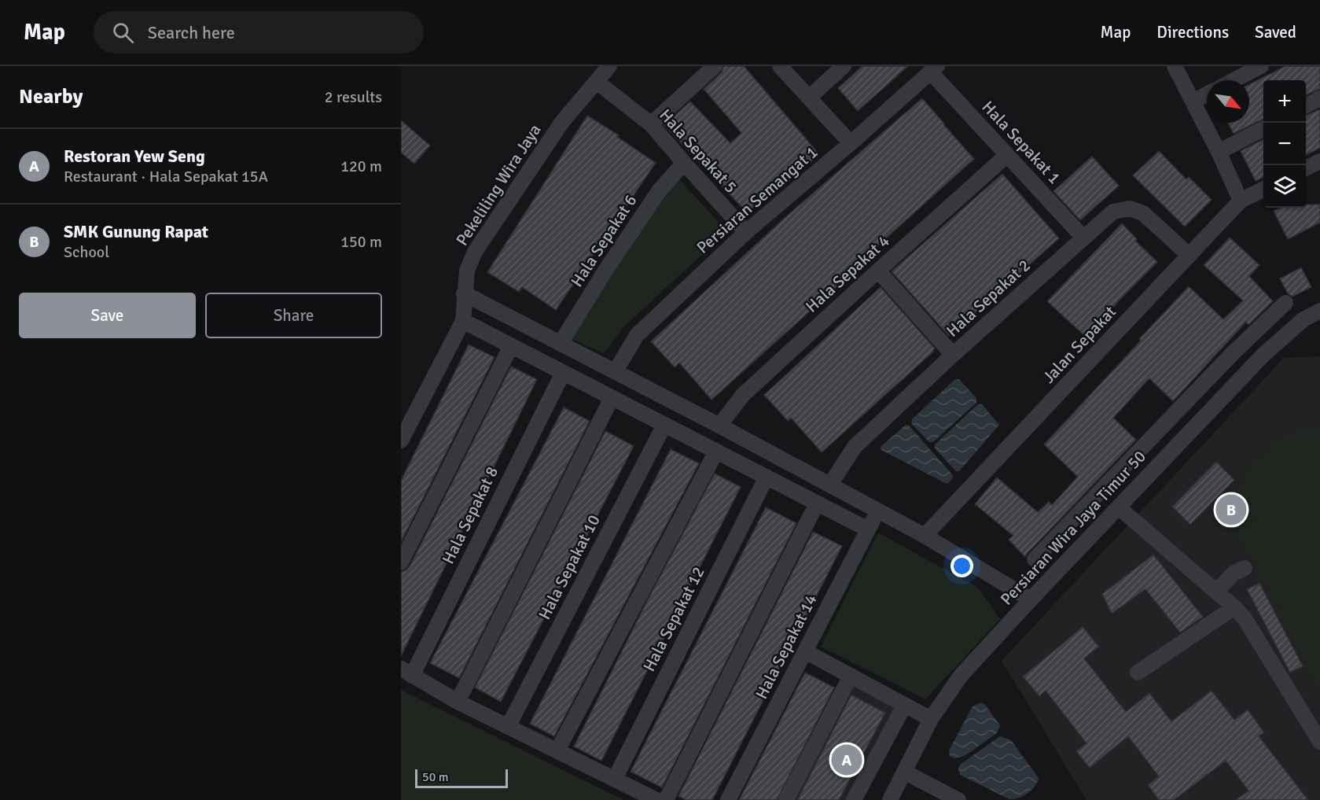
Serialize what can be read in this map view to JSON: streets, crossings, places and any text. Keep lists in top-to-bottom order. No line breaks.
{"streets":{"street":["Hala Sepakat 1","Hala Sepakat 5","Pekeliling Wira Jaya","Persiaran Semangat 1","Hala Sepakat 6","Hala Sepakat 4","Hala Sepakat 2","Jalan Sepakat","Hala Sepakat 8","Persiaran Wira Jaya Timur 50","Hala Sepakat 10","Hala Sepakat 12","Hala Sepakat 14"]},"crossings":[["Hala Sepakat 1","Persiaran Semangat 1"],["Hala Sepakat 1","Hala Sepakat 4"],["Hala Sepakat 1","Hala Sepakat 2"],["Hala Sepakat 5","Pekeliling Wira Jaya"],["Hala Sepakat 5","Persiaran Semangat 1"],["Hala Sepakat 5","Hala Sepakat 6"],["Hala Sepakat 2","Jalan Sepakat"]],"scale_bar":"50 m","north":"bottom right","page":{"header":"Map","search":"Search here","nav":["Map","Directions","Saved"],"heading":["Nearby","2 results"],"map_buttons":["+","−"],"list":[{"mark":"A","name":"Restoran Yew Seng","note":"Restaurant · Hala Sepakat 15A","value":"120 m"},{"mark":"B","name":"SMK Gunung Rapat","note":"School","value":"150 m"}],"buttons":["Save","Share"],"pins":["B","A"],"scale":"50 m"}}
